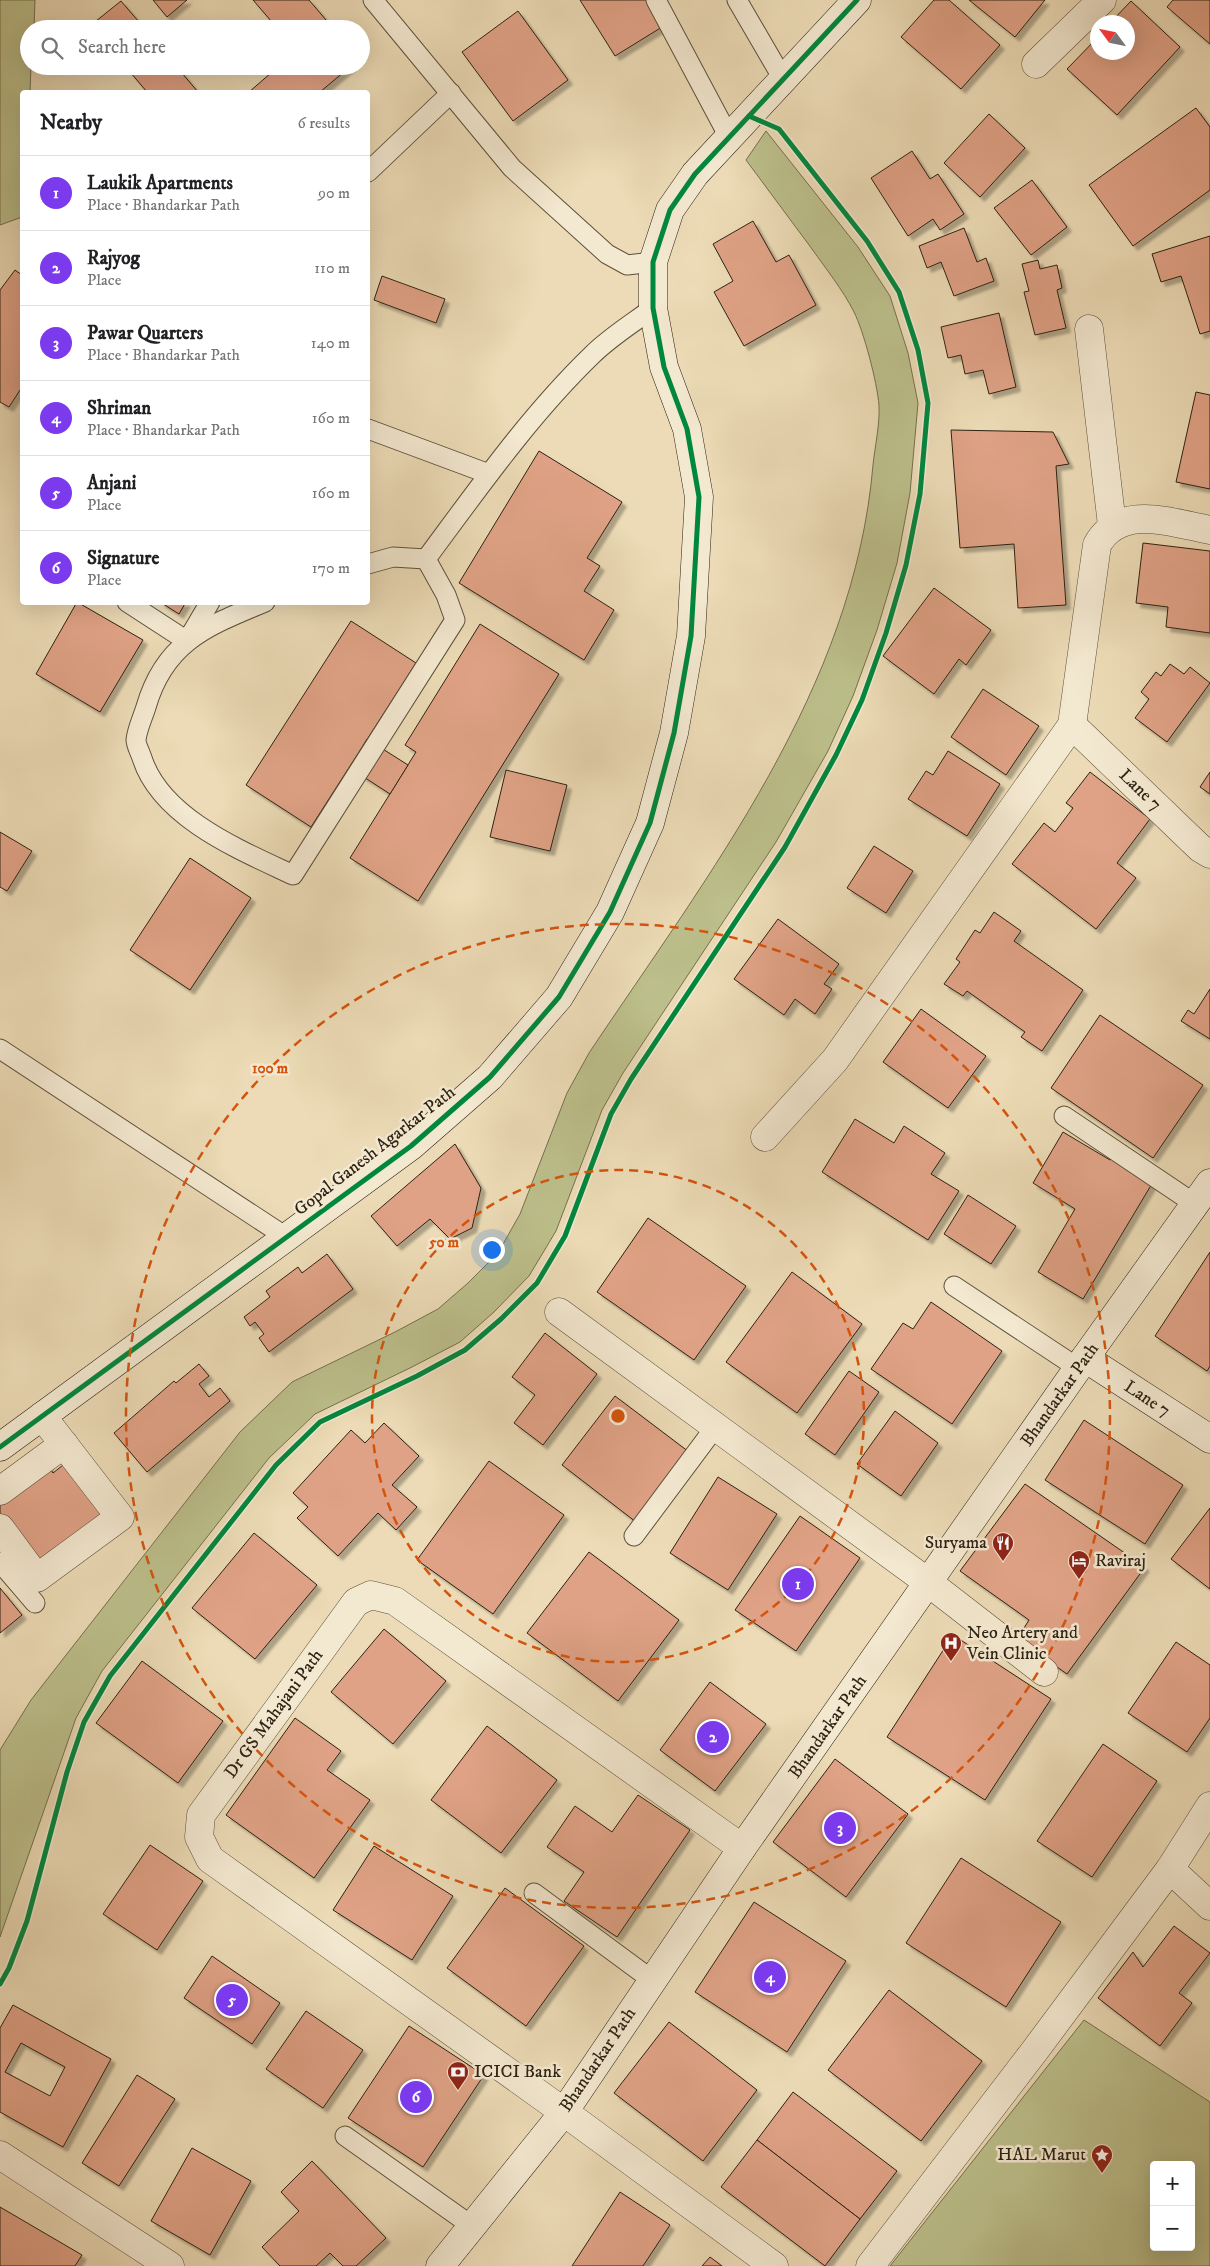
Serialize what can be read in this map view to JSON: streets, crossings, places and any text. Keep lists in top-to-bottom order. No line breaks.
{"streets":{"street":["Lane 7","Gopal Ganesh Agarkar Path","Bhandarkar Path","Dr GS Mahajani Path"]},"crossings":[["Lane 7","Bhandarkar Path"],["Bhandarkar Path","Dr GS Mahajani Path"]],"places":{"restaurant":["Suryama"],"hotel":["Raviraj"],"hospital":["Neo Artery and Vein Clinic"],"bank":["ICICI Bank"],"place":["HAL Marut"]},"north":"top left","page":{"search":"Search here","heading":["Nearby","6 results"],"list":[{"mark":"1","name":"Laukik Apartments","note":"Place · Bhandarkar Path","value":"90 m"},{"mark":"2","name":"Rajyog","note":"Place","value":"110 m"},{"mark":"3","name":"Pawar Quarters","note":"Place · Bhandarkar Path","value":"140 m"},{"mark":"4","name":"Shriman","note":"Place · Bhandarkar Path","value":"160 m"},{"mark":"5","name":"Anjani","note":"Place","value":"160 m"},{"mark":"6","name":"Signature","note":"Place","value":"170 m"}],"pins":["1","2","3","4","5","6"],"map_buttons":["+","−"]},"rings":["100 m","50 m"]}
